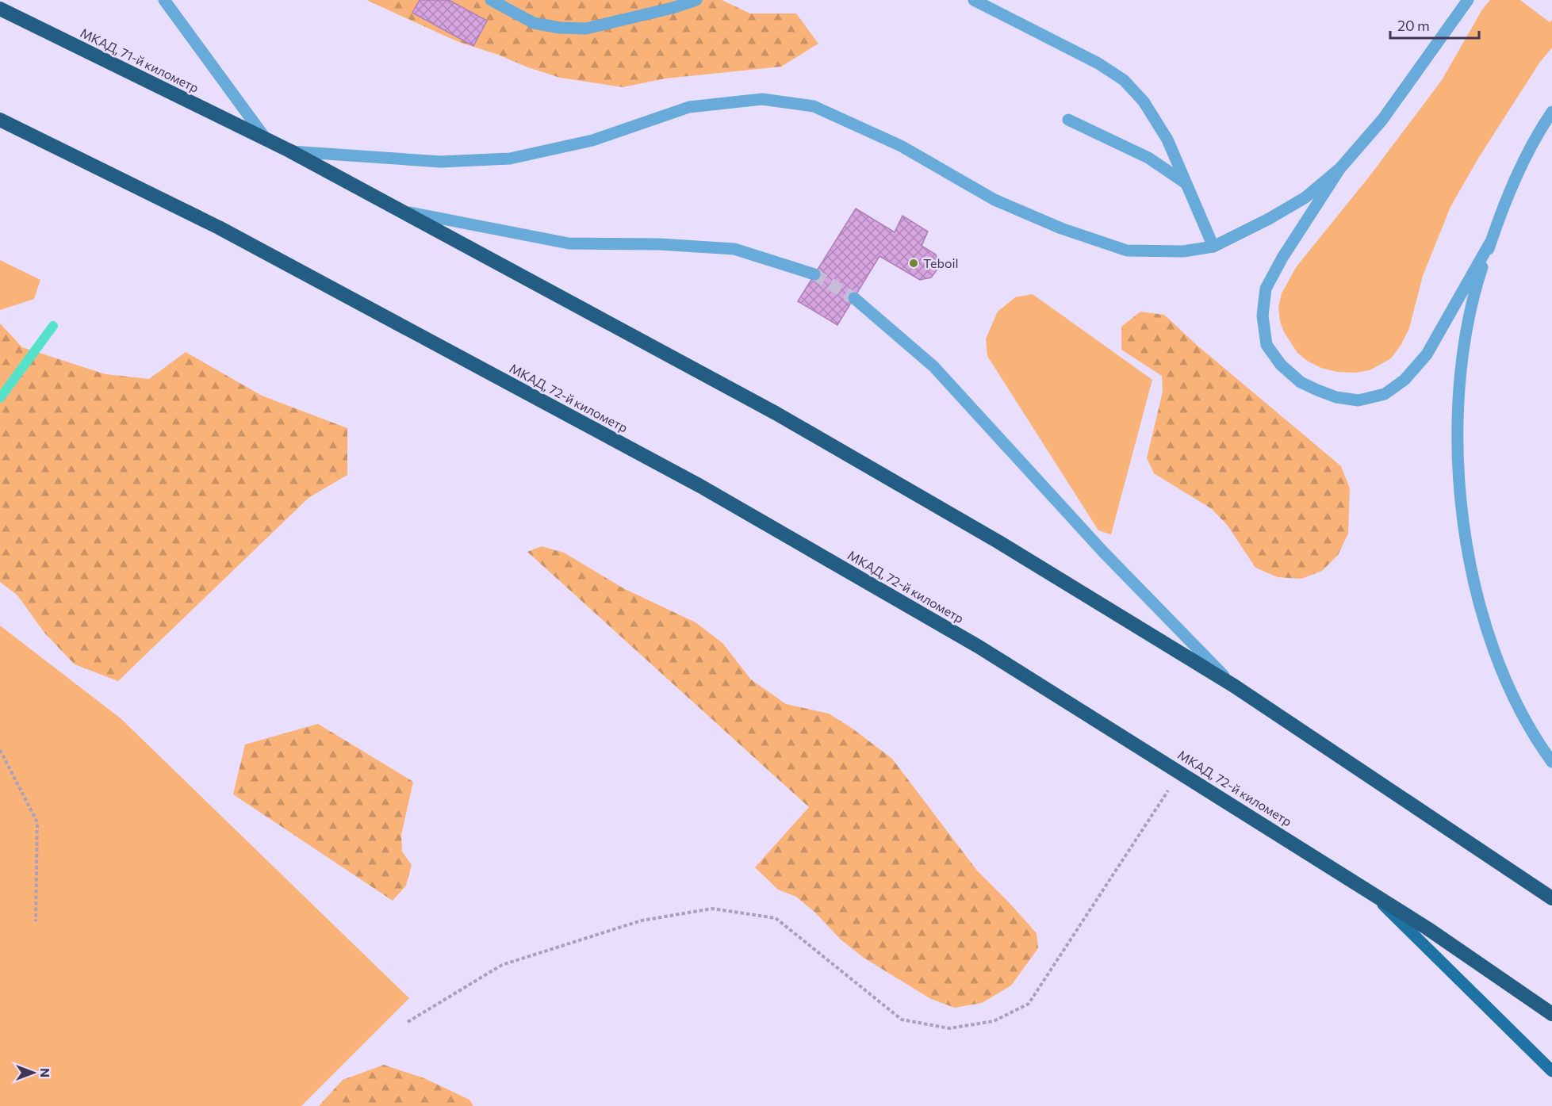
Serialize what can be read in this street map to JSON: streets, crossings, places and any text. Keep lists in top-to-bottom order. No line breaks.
{"streets":{"highway":["МКАД, 71-й километр","МКАД, 72-й километр"]},"places":["Teboil"],"scale_bar":"20 m","north":"right"}
